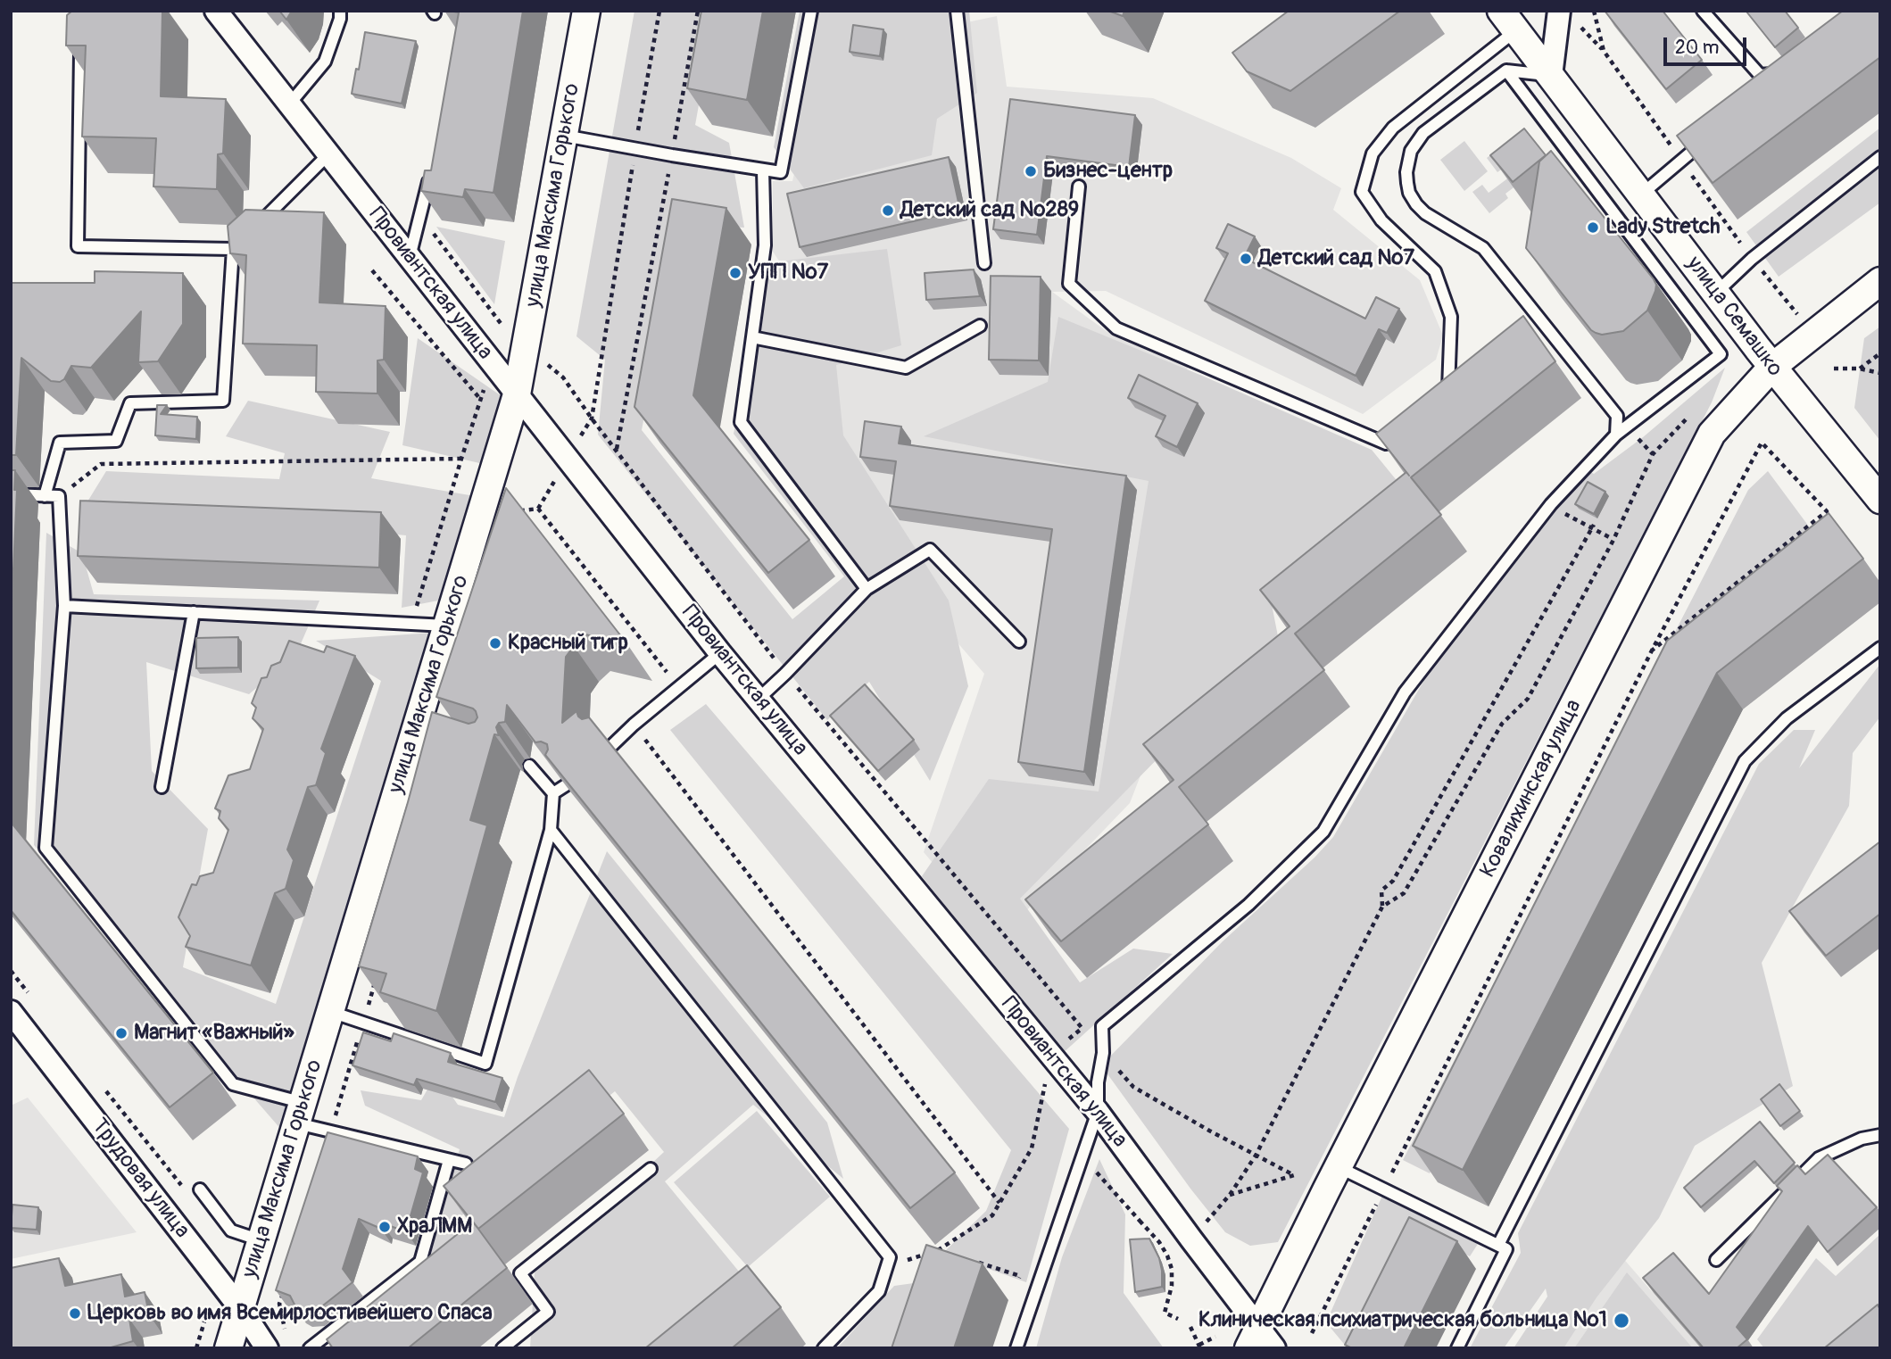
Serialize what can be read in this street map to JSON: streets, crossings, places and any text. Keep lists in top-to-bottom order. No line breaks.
{"streets":{"street":["улица Максима Горького","Провиантская улица","улица Семашко","Ковалихинская улица","Трудовая улица"]},"crossings":[["улица Максима Горького","Провиантская улица"],["улица Максима Горького","Трудовая улица"],["Провиантская улица","Ковалихинская улица"],["улица Семашко","Ковалихинская улица"]],"places":["Бизнес-центр","Детский сад №289","Lady Stretch","Детский сад №7","УПП №7","Красный тигр","Магнит «Важный»","ХраЛММ","Церковь во имя Всемирлостивейшего Спаса","Клиническая психиатрическая больница №1"],"scale_bar":"20 m"}
